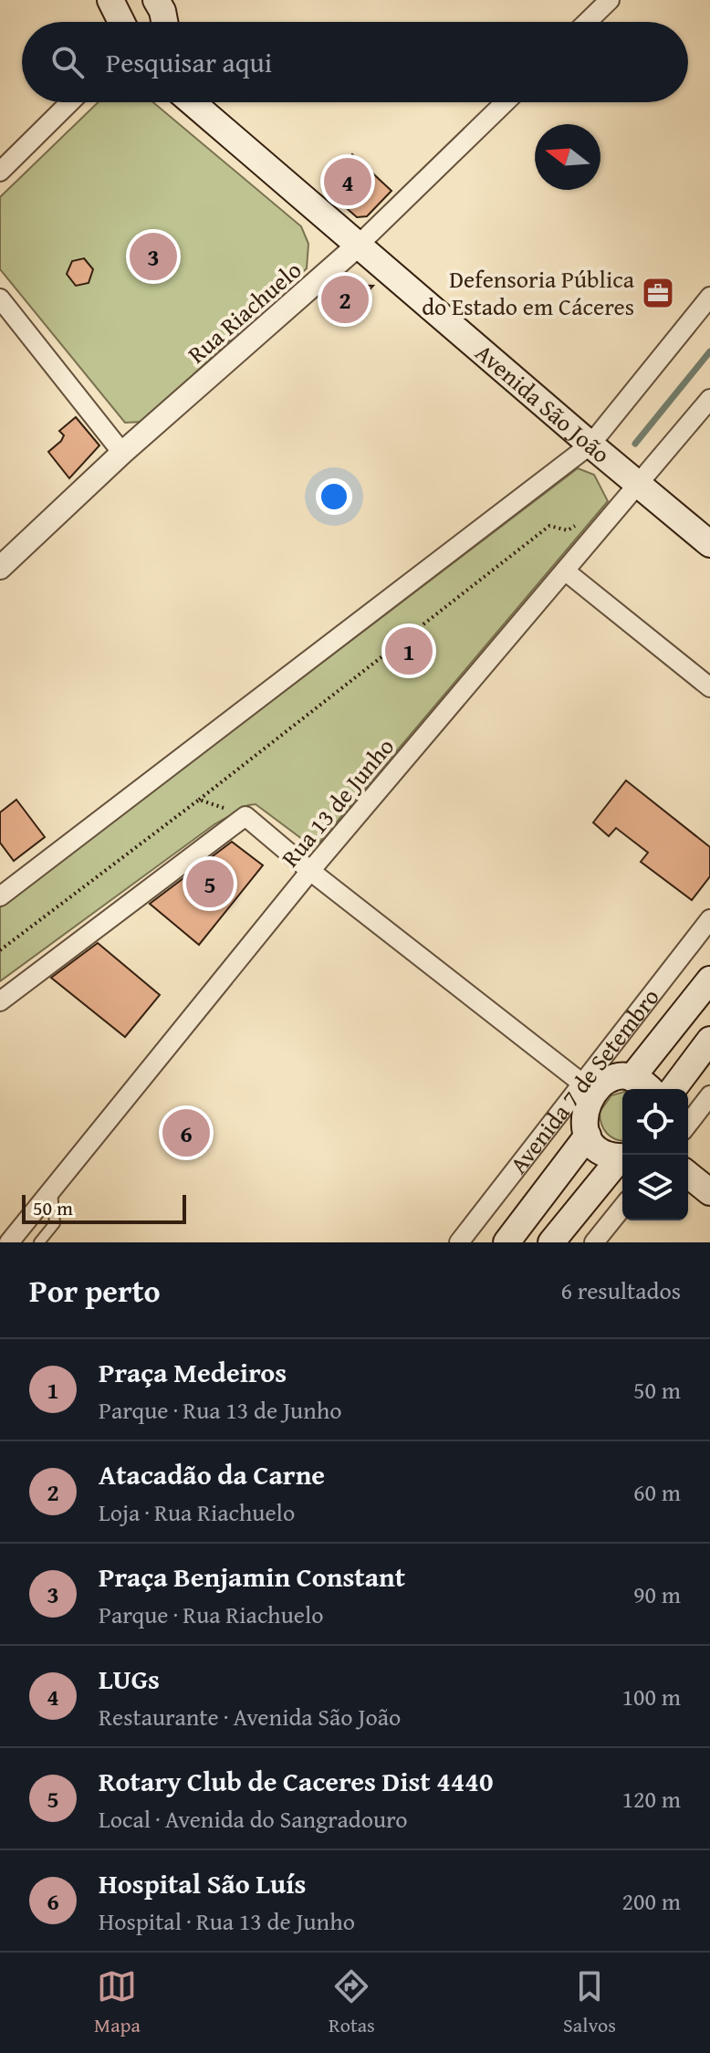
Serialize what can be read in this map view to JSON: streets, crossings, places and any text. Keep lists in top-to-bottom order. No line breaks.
{"streets":{"main road":["Avenida São João","Avenida 7 de Setembro"],"street":["Rua Riachuelo","Rua 13 de Junho"]},"crossings":[["Rua Riachuelo","Avenida São João"],["Avenida São João","Rua 13 de Junho"]],"places":{"office":["Defensoria Pública do Estado em Cáceres"]},"scale_bar":"50 m","north":"left","page":{"search":"Pesquisar aqui","pins":["4","3","2","1","5","6"],"scale":"50 m","heading":["Por perto","6 resultados"],"list":[{"mark":"1","name":"Praça Medeiros","note":"Parque · Rua 13 de Junho","value":"50 m"},{"mark":"2","name":"Atacadão da Carne","note":"Loja · Rua Riachuelo","value":"60 m"},{"mark":"3","name":"Praça Benjamin Constant","note":"Parque · Rua Riachuelo","value":"90 m"},{"mark":"4","name":"LUGs","note":"Restaurante · Avenida São João","value":"100 m"},{"mark":"5","name":"Rotary Club de Caceres Dist 4440","note":"Local · Avenida do Sangradouro","value":"120 m"},{"mark":"6","name":"Hospital São Luís","note":"Hospital · Rua 13 de Junho","value":"200 m"}],"nav":["Mapa","Rotas","Salvos"]}}
